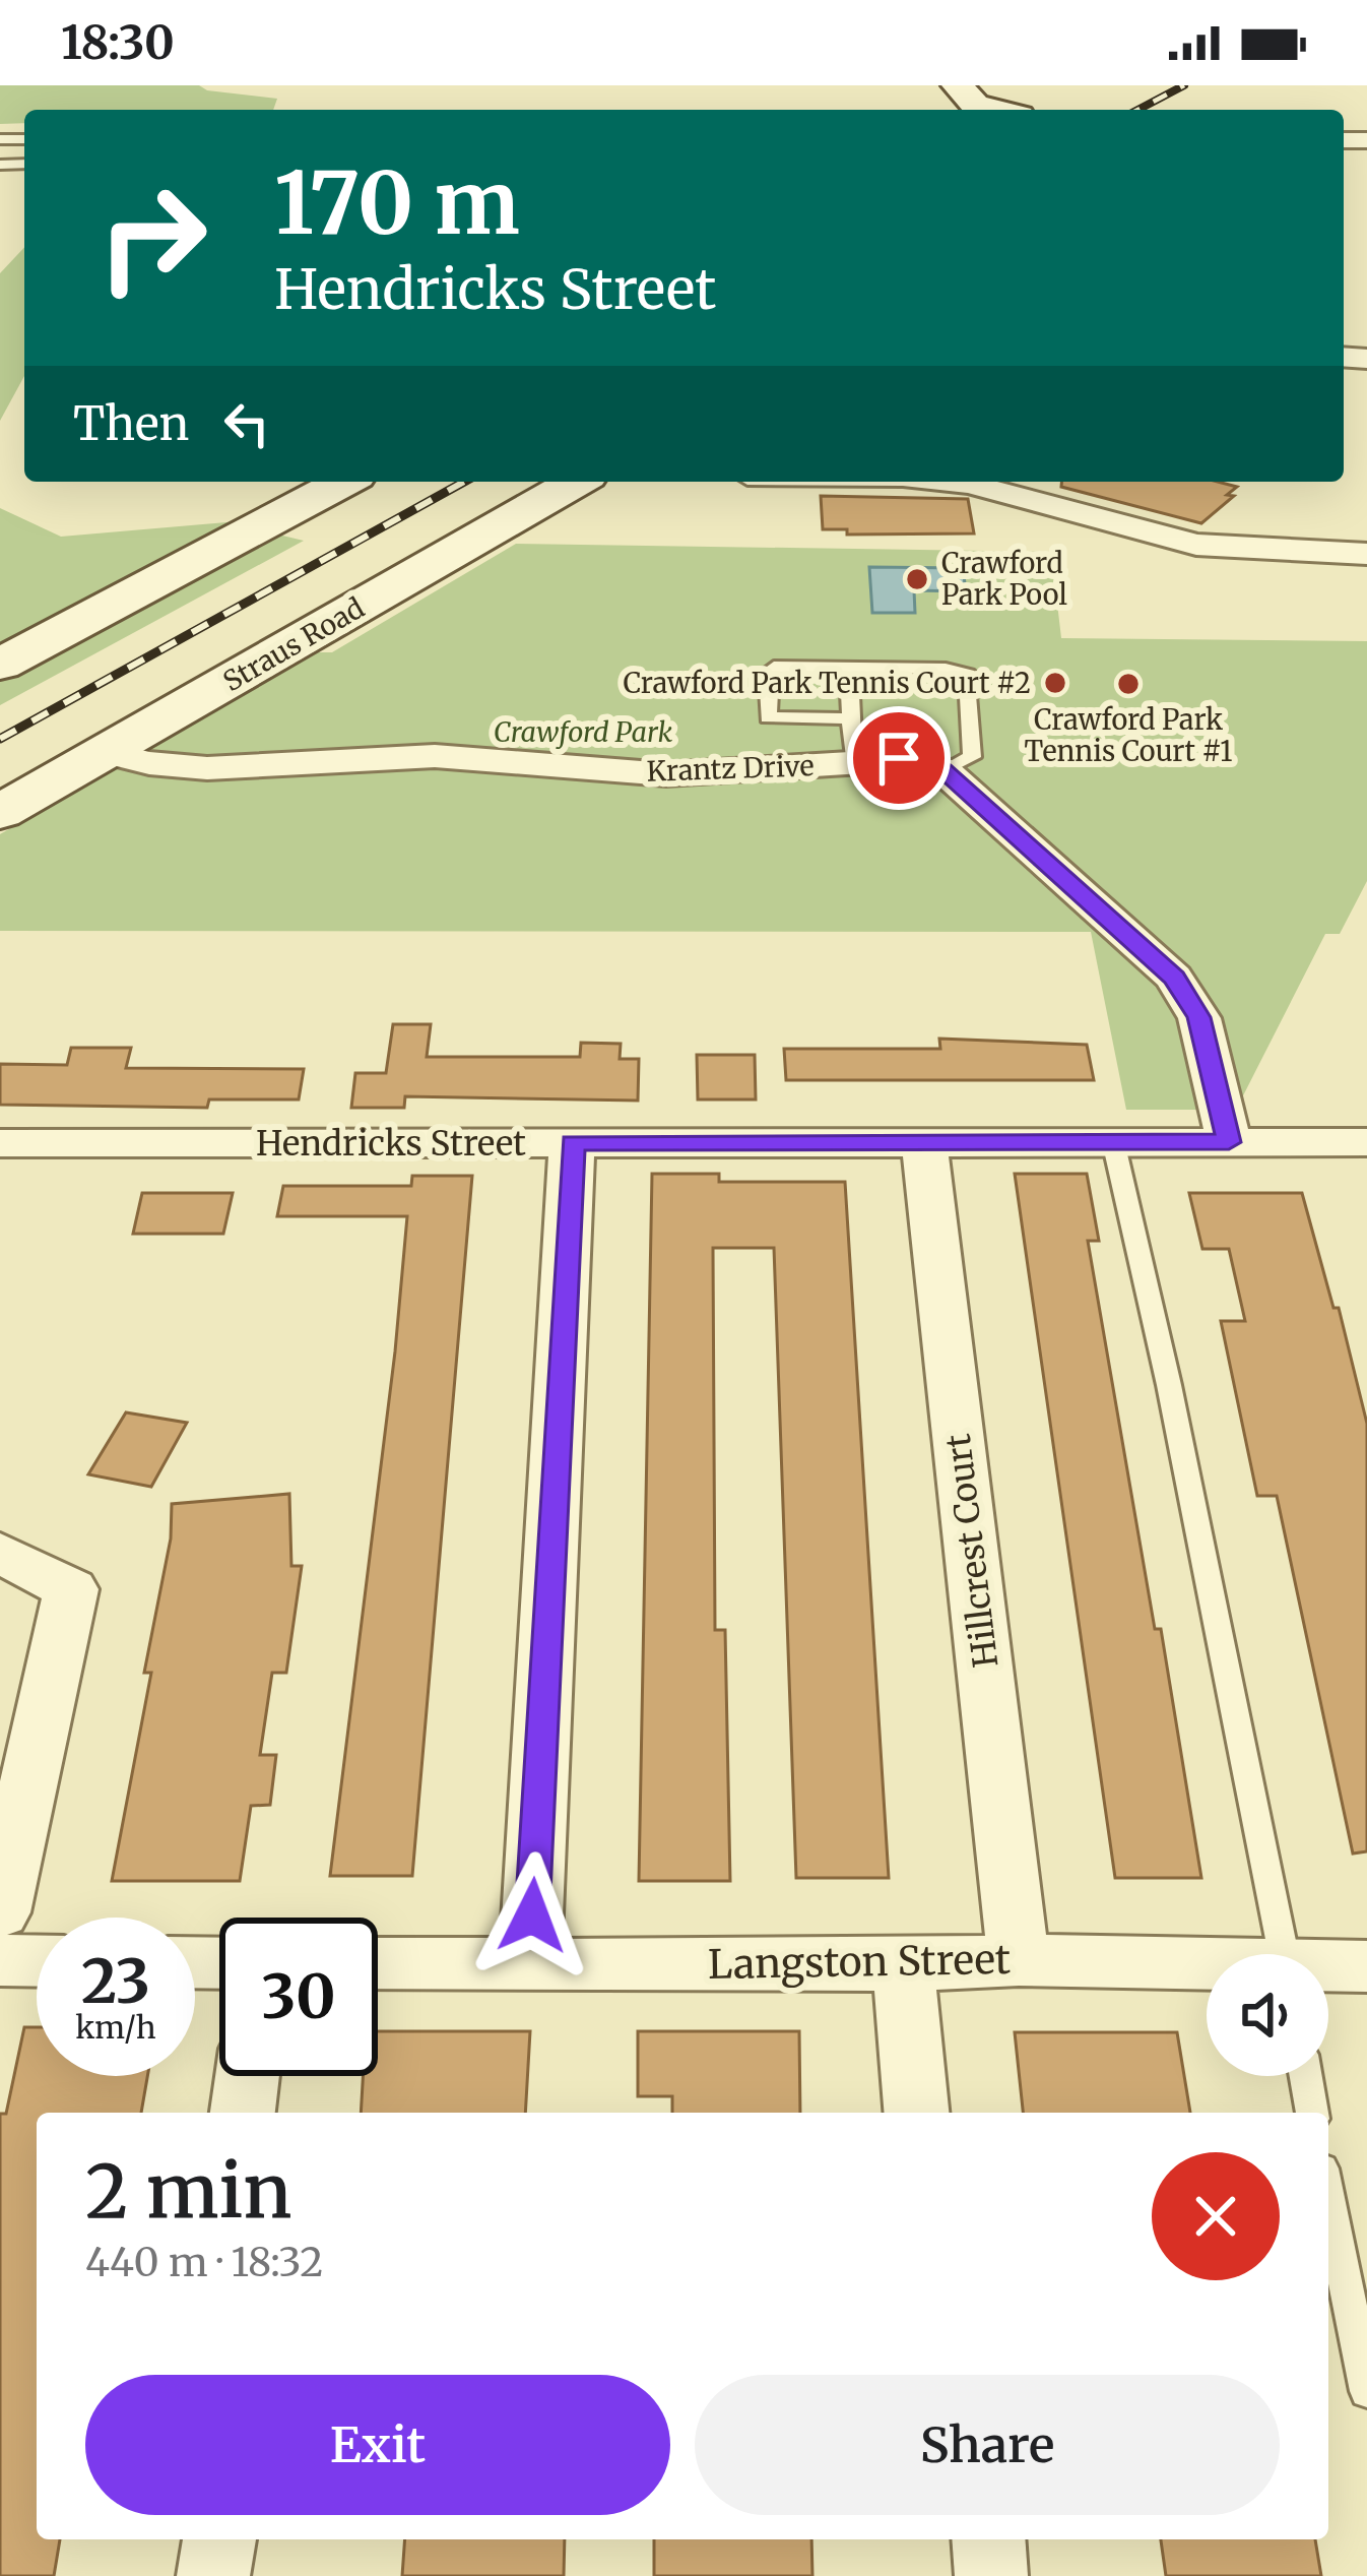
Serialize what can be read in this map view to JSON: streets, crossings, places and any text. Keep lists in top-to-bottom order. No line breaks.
{"streets":{"street":["Straus Road","Krantz Drive","Hendricks Street","Hillcrest Court","Langston Street"]},"crossings":[["Straus Road","Krantz Drive"],["Hendricks Street","Hillcrest Court"],["Hillcrest Court","Langston Street"]],"parks":["Crawford Park"],"places":["Crawford Park Pool","Crawford Park Tennis Court #2","Crawford Park Tennis Court #1"],"page":{"status":"18:30","turn":["170 m","Hendricks Street"],"then":"Then","speed":"23 km/h","limit":"30","heading":["2 min","440 m · 18:32"],"buttons":["Exit","Share"]}}
